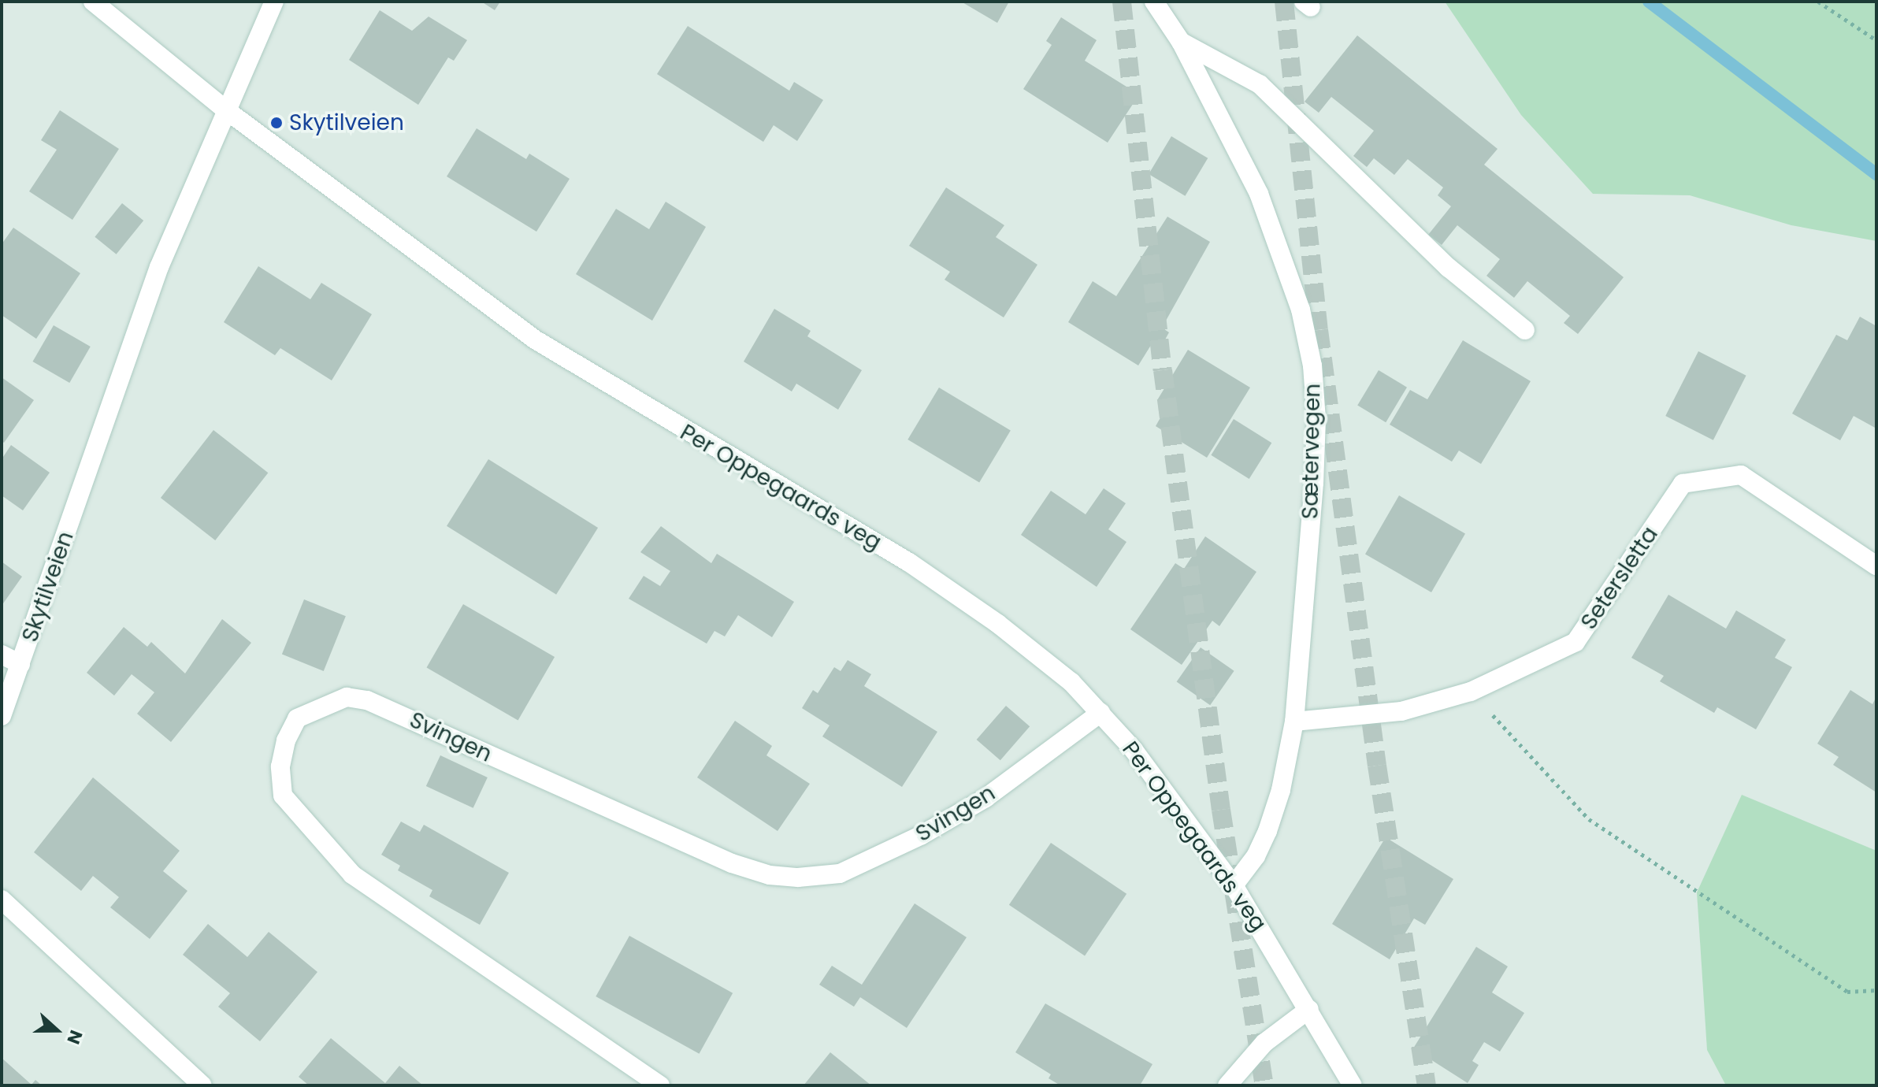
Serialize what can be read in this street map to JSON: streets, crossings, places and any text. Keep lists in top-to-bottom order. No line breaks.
{"streets":{"street":["Sætervegen","Per Oppegaards veg","Setersletta","Skytilveien","Svingen"]},"crossings":[["Sætervegen","Per Oppegaards veg"],["Sætervegen","Setersletta"],["Per Oppegaards veg","Skytilveien"],["Per Oppegaards veg","Svingen"]],"places":["Skytilveien"],"north":"right"}
